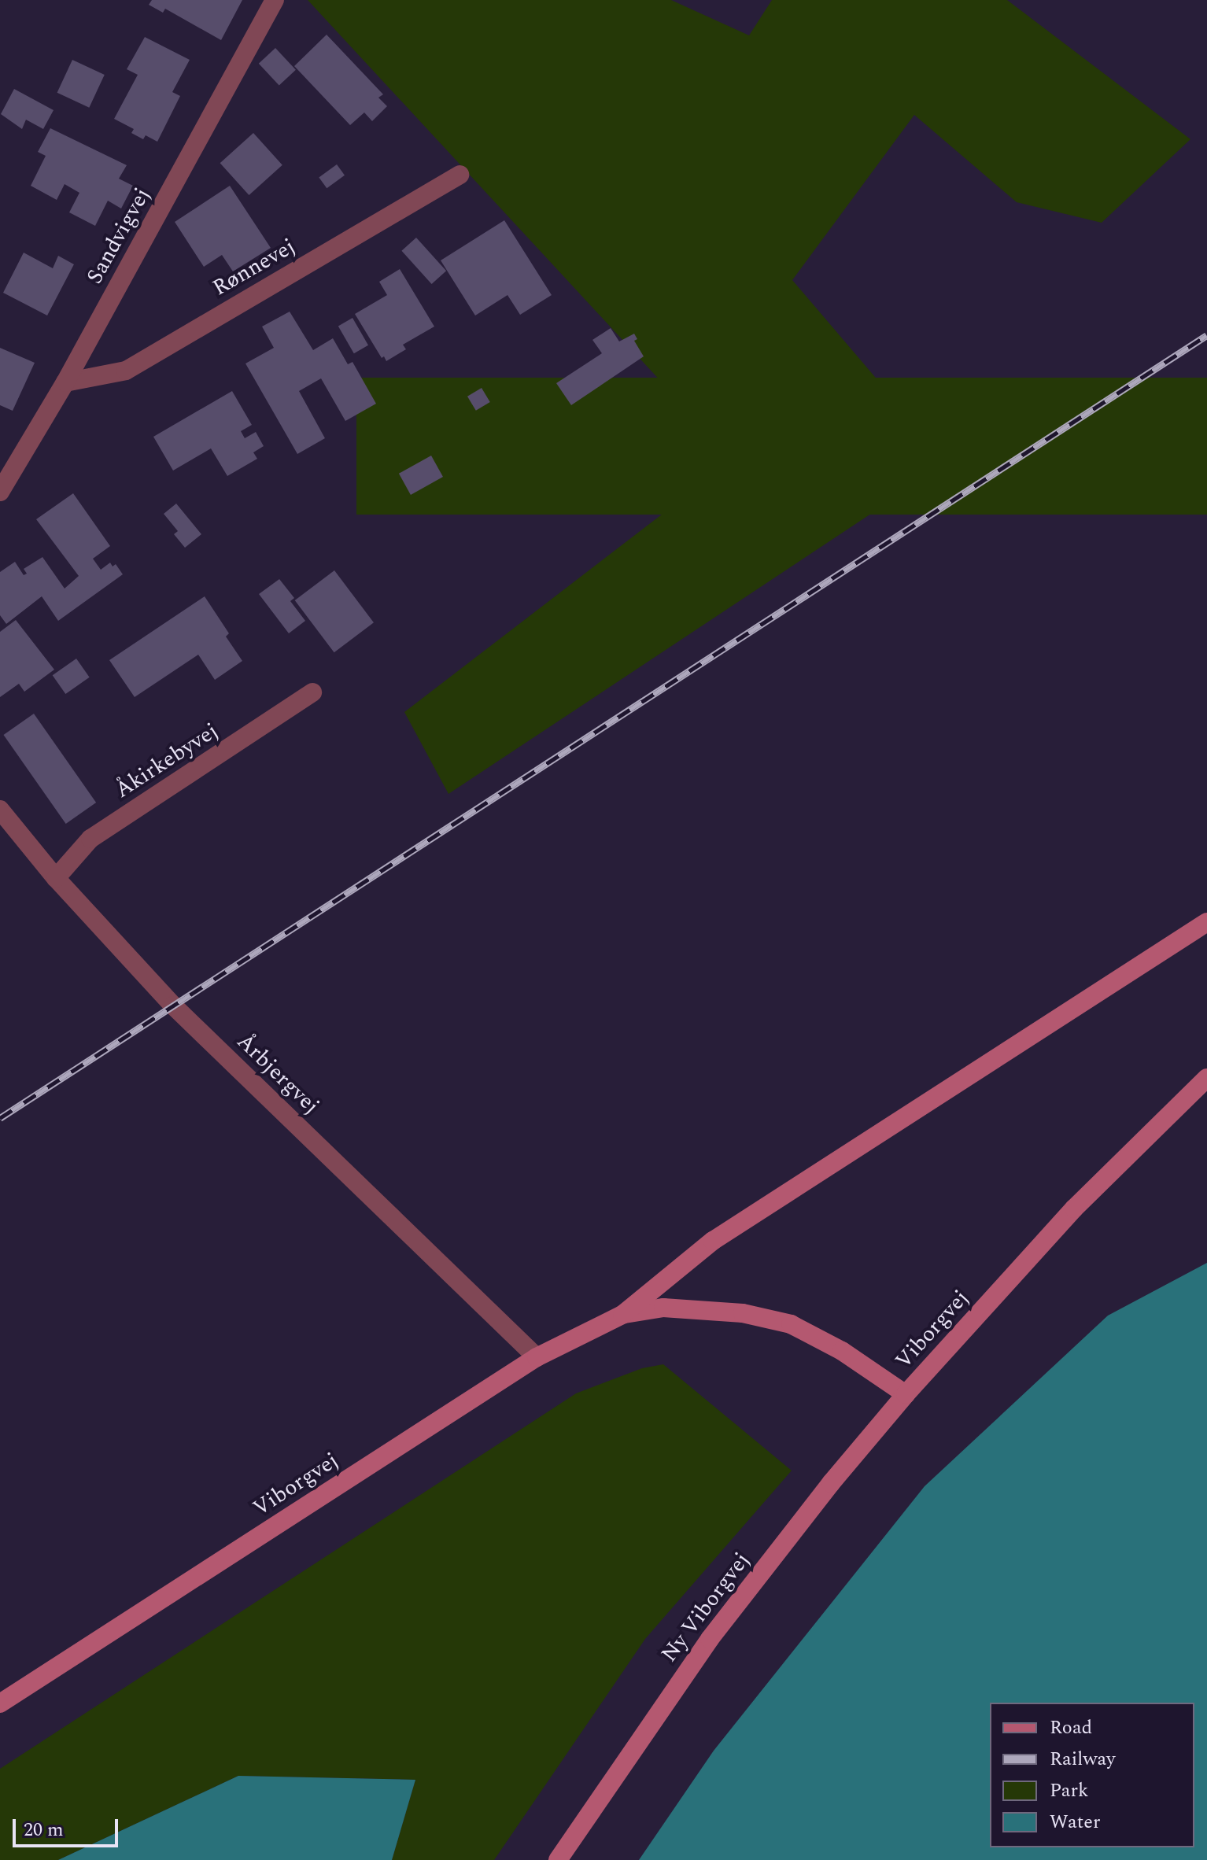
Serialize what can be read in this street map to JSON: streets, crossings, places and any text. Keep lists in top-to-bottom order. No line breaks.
{"streets":{"street":["Sandvigvej","Rønnevej","Åkirkebyvej","Årbjergvej","Viborgvej","Ny Viborgvej"]},"crossings":[["Sandvigvej","Rønnevej"],["Åkirkebyvej","Årbjergvej"],["Årbjergvej","Viborgvej"],["Viborgvej","Ny Viborgvej"]],"legend":["Road","Railway","Park","Water"],"scale_bar":"20 m"}
